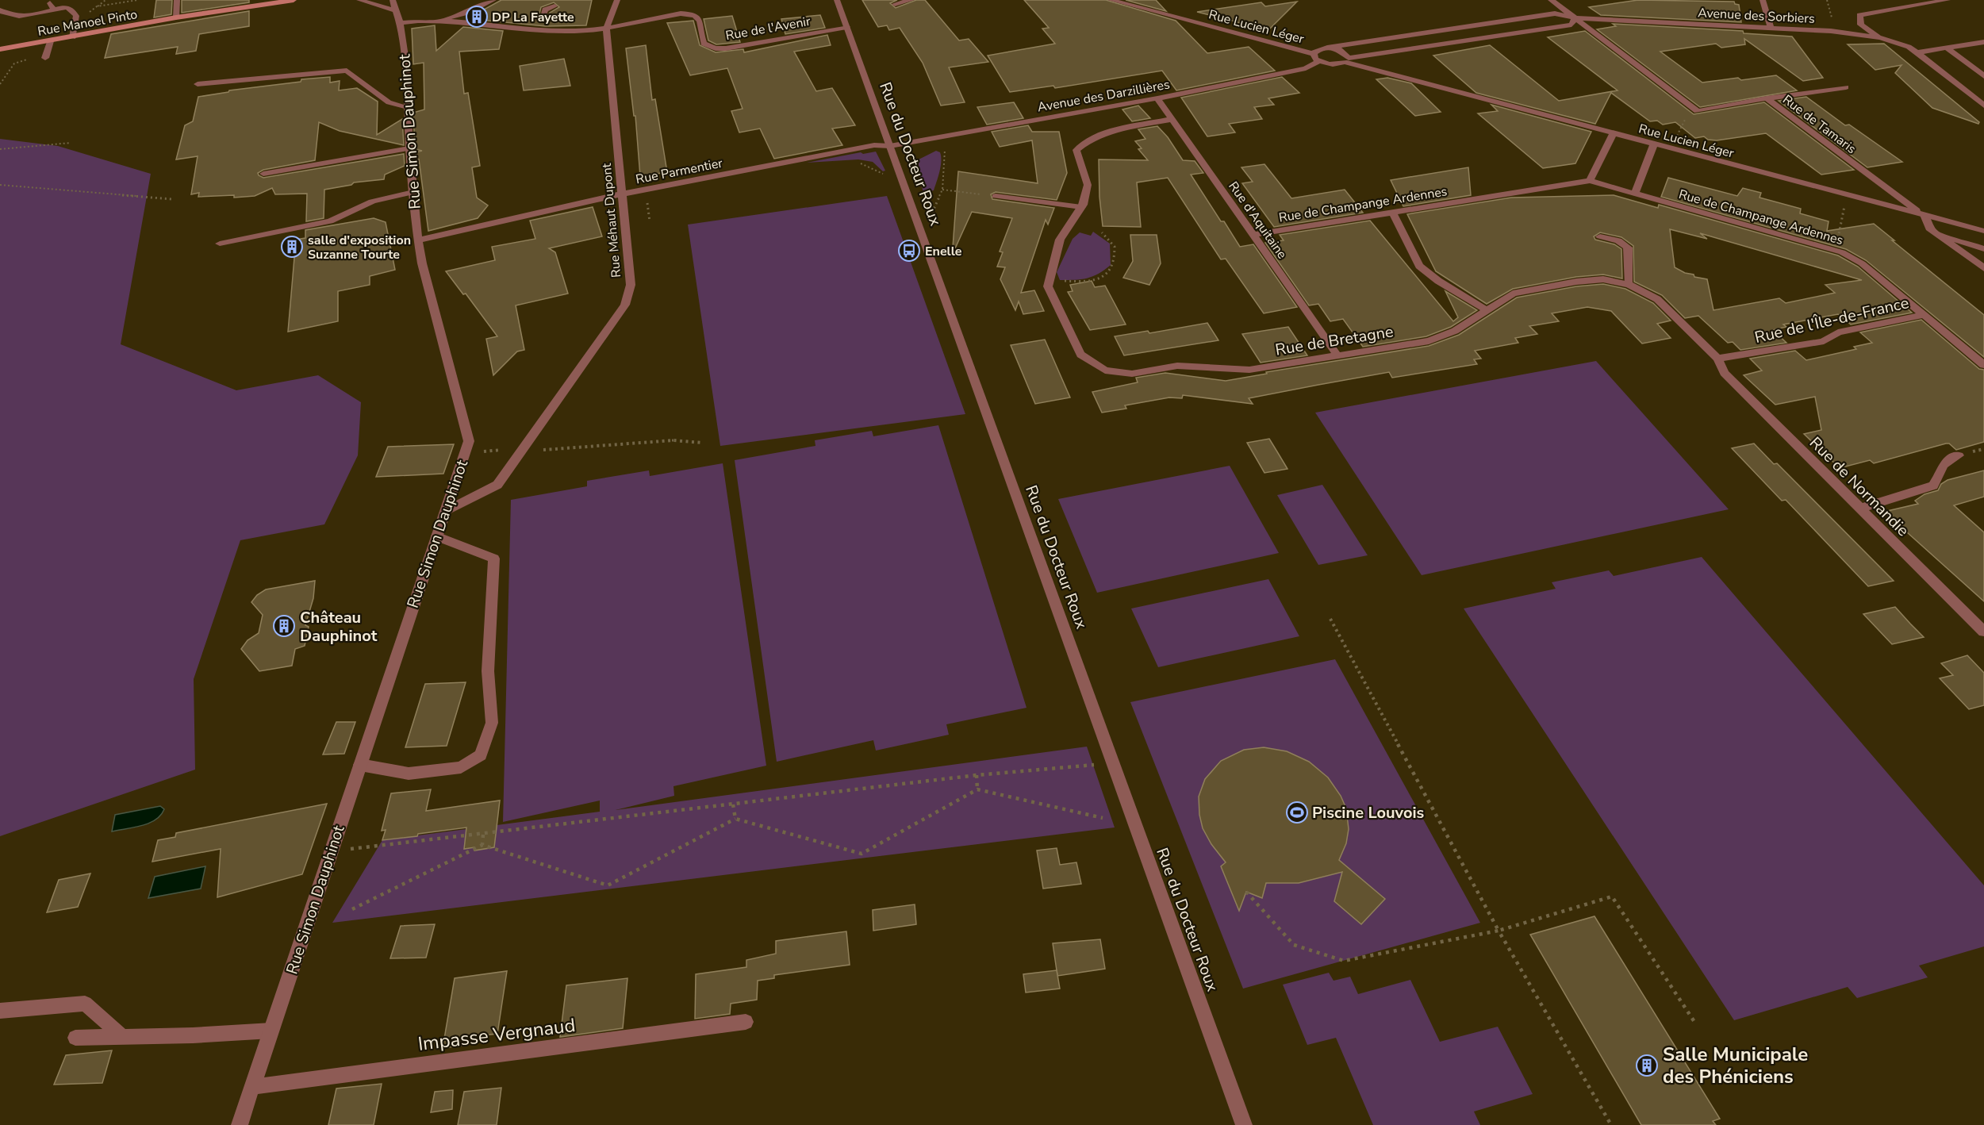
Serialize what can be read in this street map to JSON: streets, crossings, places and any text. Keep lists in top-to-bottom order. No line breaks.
{"streets":{"main road":["Rue Manoel Pinto"],"street":["Avenue des Sorbiers","Rue Lucien Léger","Rue de l'Avenir","Avenue des Darzillières","Rue de Tamaris","Rue Simon Dauphinot","Rue du Docteur Roux","Rue Parmentier","Rue de Champange Ardennes","Rue d'Aquitaine","Rue Méhaut Dupont","Rue de l'Île-de-France","Rue de Bretagne","Rue de Normandie","Impasse Vergnaud"]},"crossings":[["Avenue des Sorbiers","Rue Lucien Léger"],["Rue Lucien Léger","Avenue des Darzillières"],["Rue Lucien Léger","Rue de Tamaris"],["Rue de l'Avenir","Rue du Docteur Roux"],["Rue de l'Avenir","Rue Méhaut Dupont"],["Avenue des Darzillières","Rue du Docteur Roux"],["Avenue des Darzillières","Rue Parmentier"],["Avenue des Darzillières","Rue d'Aquitaine"],["Rue Simon Dauphinot","Rue Parmentier"],["Rue Simon Dauphinot","Rue Méhaut Dupont"],["Rue Simon Dauphinot","Impasse Vergnaud"],["Rue du Docteur Roux","Rue Parmentier"],["Rue Parmentier","Rue Méhaut Dupont"],["Rue de Champange Ardennes","Rue d'Aquitaine"],["Rue de Champange Ardennes","Rue de l'Île-de-France"],["Rue d'Aquitaine","Rue de Bretagne"],["Rue de l'Île-de-France","Rue de Bretagne"],["Rue de l'Île-de-France","Rue de Normandie"],["Rue de Bretagne","Rue de Normandie"]],"places":{"building":["DP La Fayette","salle d'exposition Suzanne Tourte","Château Dauphinot","Salle Municipale des Phéniciens"],"bus stop":["Enelle"],"sports":["Piscine Louvois"]}}
